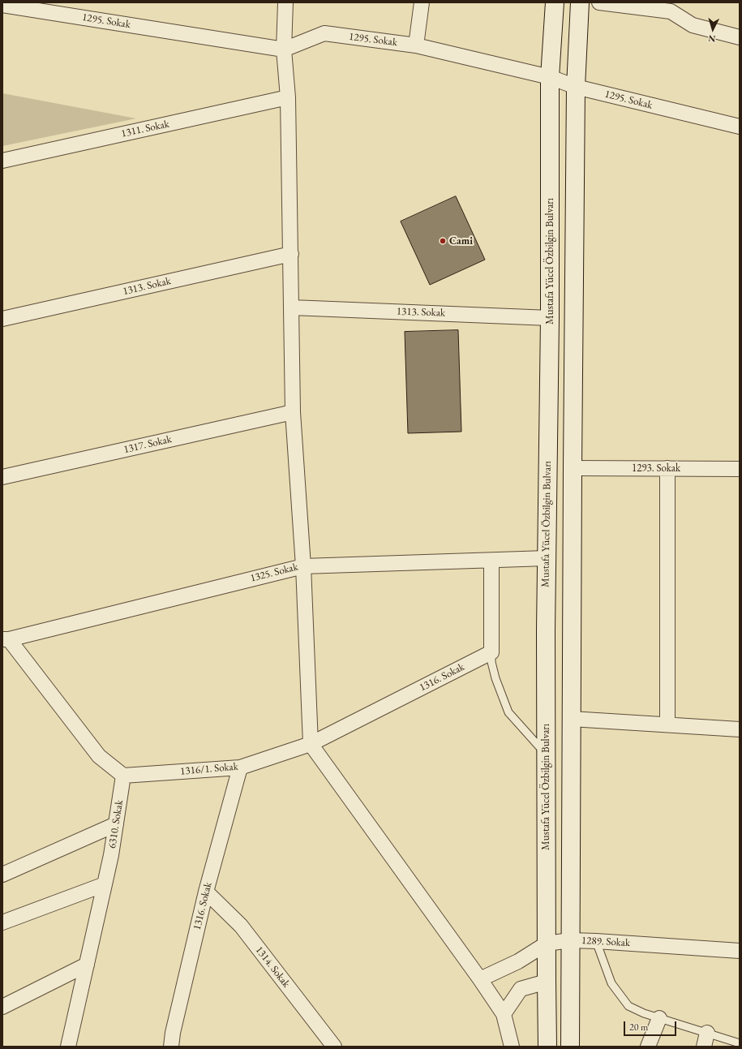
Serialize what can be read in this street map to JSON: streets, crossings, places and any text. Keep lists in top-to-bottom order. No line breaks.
{"streets":{"street":["1295. Sokak","1311. Sokak","Mustafa Yücel Özbilgin Bulvarı","1313. Sokak","1317. Sokak","1293. Sokak","1325. Sokak","1316. Sokak","1316/1. Sokak","6310. Sokak","1289. Sokak","1314. Sokak"]},"crossings":[["1295. Sokak","Mustafa Yücel Özbilgin Bulvarı"],["Mustafa Yücel Özbilgin Bulvarı","1313. Sokak"],["Mustafa Yücel Özbilgin Bulvarı","1325. Sokak"],["Mustafa Yücel Özbilgin Bulvarı","1289. Sokak"],["1316. Sokak","1316/1. Sokak"],["1316. Sokak","1314. Sokak"],["1316/1. Sokak","6310. Sokak"]],"places":["Cami"],"scale_bar":"20 m","north":"bottom"}
